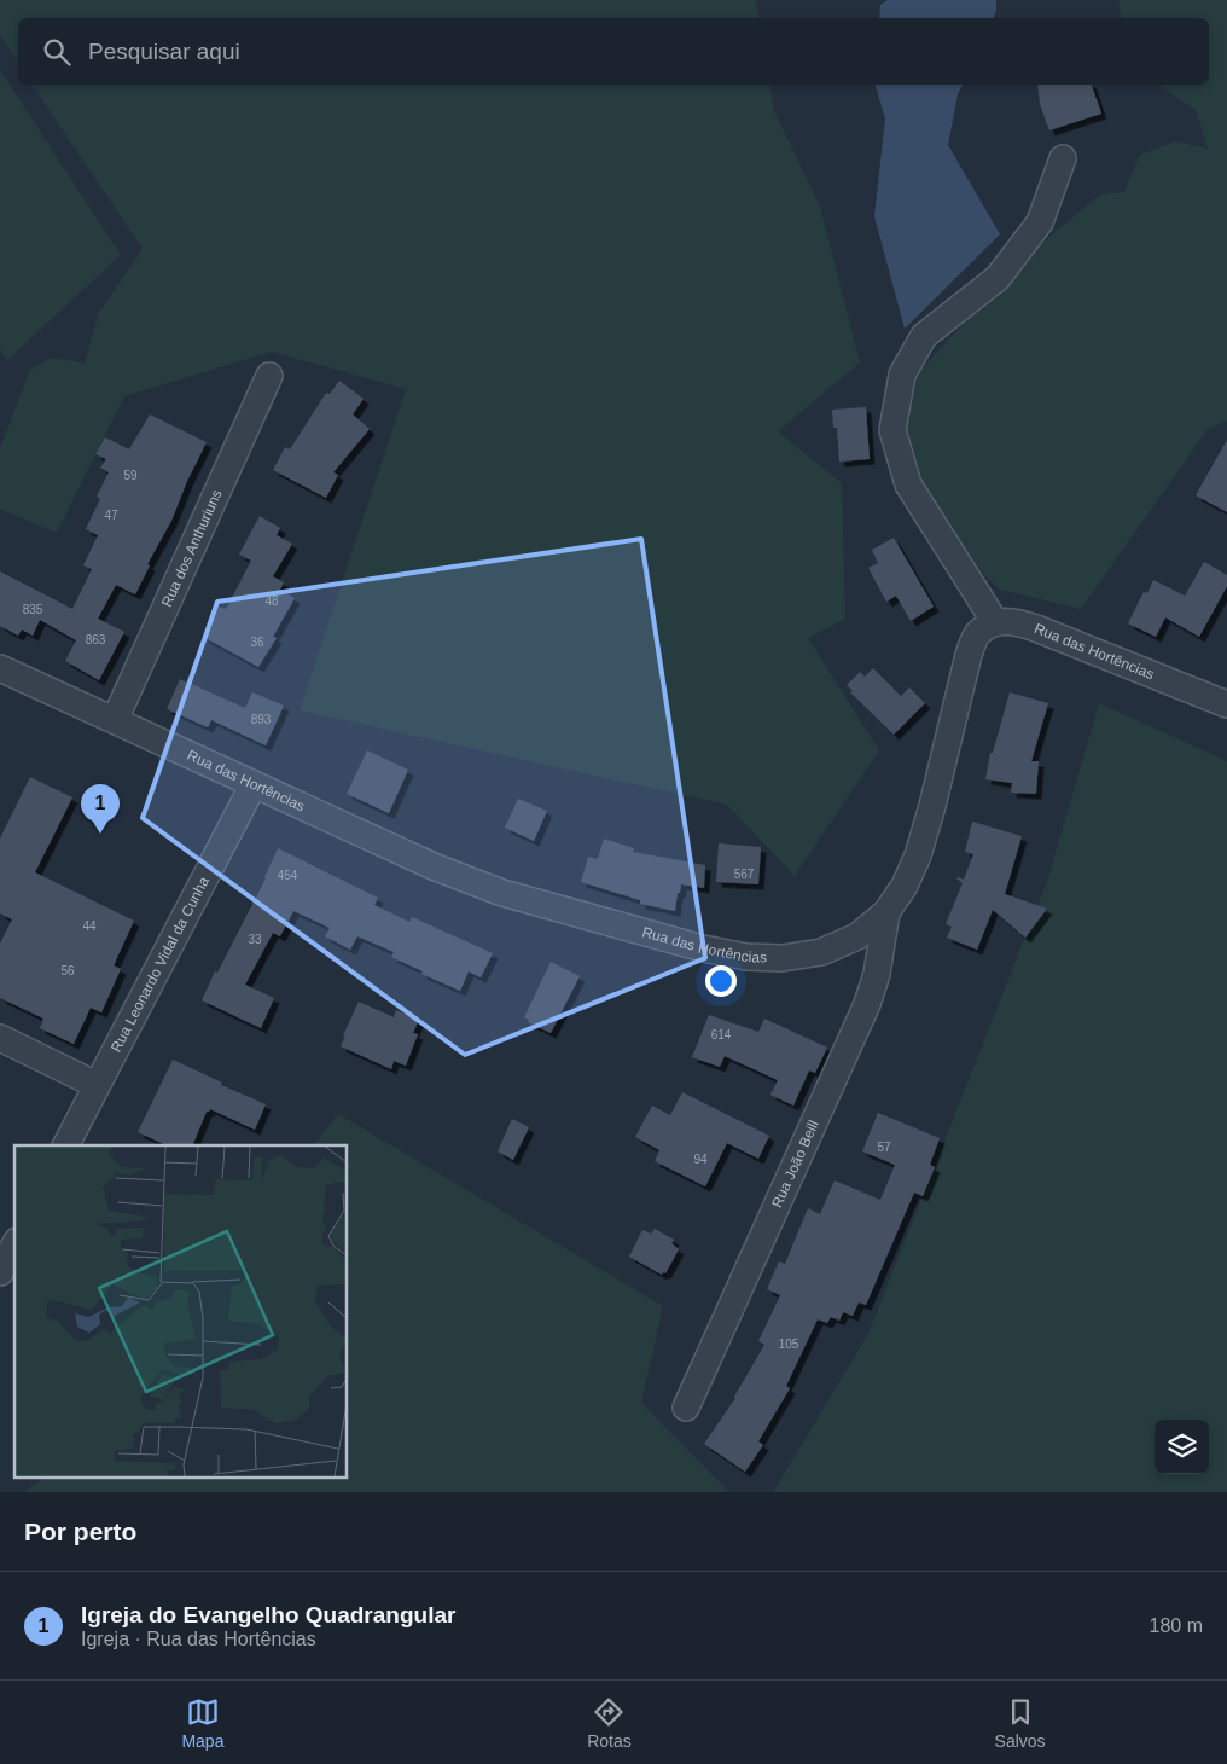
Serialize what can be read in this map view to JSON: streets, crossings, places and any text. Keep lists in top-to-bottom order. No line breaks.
{"streets":{"street":["Rua dos Anthuriuns","Rua das Hortências","Rua Leonardo Vidal da Cunha","Rua João Beill"]},"crossings":[["Rua dos Anthuriuns","Rua das Hortências"],["Rua das Hortências","Rua Leonardo Vidal da Cunha"],["Rua das Hortências","Rua João Beill"]],"house_numbers":["59","47","48","835","863","36","893","567","454","44","33","56","614","57","94","105"],"page":{"search":"Pesquisar aqui","pins":"1","heading":"Por perto","list":[{"mark":"1","name":"Igreja do Evangelho Quadrangular","note":"Igreja · Rua das Hortências","value":"180 m"}],"nav":["Mapa","Rotas","Salvos"]}}
